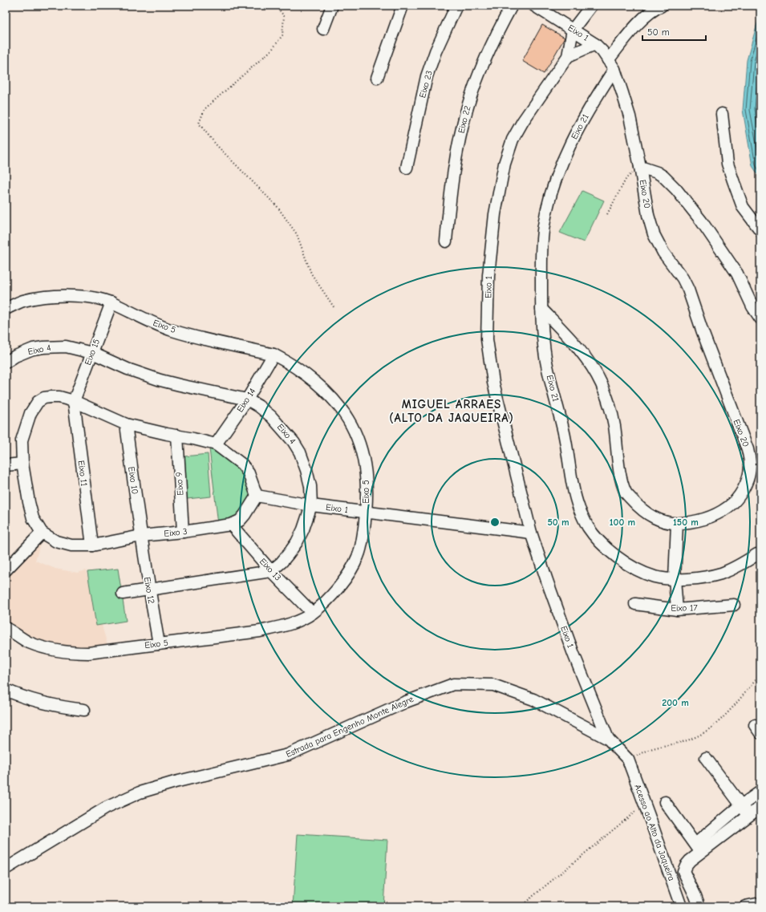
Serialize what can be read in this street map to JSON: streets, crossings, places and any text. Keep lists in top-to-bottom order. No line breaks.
{"streets":{"street":["Eixo 1","Eixo 23","Eixo 22","Eixo 21","Eixo 20","Eixo 5","Eixo 4","Eixo 15","Eixo 14","Eixo 11","Eixo 10","Eixo 9","Eixo 3","Eixo 13","Eixo 12","Eixo 17","Estrada para Engenho Monte Alegre","Acesso ao Alto da Jaqueira"]},"crossings":[["Eixo 1","Eixo 21"],["Eixo 1","Eixo 20"],["Eixo 1","Eixo 5"],["Eixo 1","Eixo 4"],["Eixo 1","Eixo 3"],["Eixo 1","Estrada para Engenho Monte Alegre"],["Eixo 21","Eixo 20"],["Eixo 5","Eixo 15"],["Eixo 5","Eixo 14"],["Eixo 5","Eixo 13"],["Eixo 5","Eixo 12"],["Eixo 4","Eixo 15"],["Eixo 4","Eixo 14"],["Eixo 4","Eixo 13"],["Eixo 15","Eixo 11"],["Eixo 15","Eixo 3"],["Eixo 14","Eixo 3"],["Eixo 11","Eixo 3"],["Eixo 10","Eixo 3"],["Eixo 10","Eixo 12"],["Eixo 9","Eixo 3"],["Eixo 3","Eixo 13"],["Eixo 3","Eixo 12"]],"districts":["MIGUEL ARRAES (ALTO DA JAQUEIRA)"],"scale_bar":"50 m","rings":["50 m","100 m","150 m","200 m"]}
